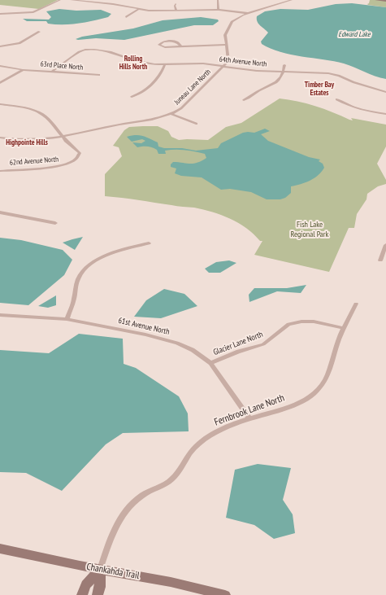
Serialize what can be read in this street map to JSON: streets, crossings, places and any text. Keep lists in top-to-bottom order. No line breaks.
{"streets":{"street":["64th Avenue North","63rd Place North","Juneau Lane North","62nd Avenue North","61st Avenue North","Glacier Lane North","Fernbrook Lane North","Chankahda Trail"]},"crossings":[["64th Avenue North","63rd Place North"],["64th Avenue North","Juneau Lane North"],["Juneau Lane North","62nd Avenue North"],["61st Avenue North","Glacier Lane North"],["61st Avenue North","Fernbrook Lane North"],["Glacier Lane North","Fernbrook Lane North"],["Fernbrook Lane North","Chankahda Trail"]],"districts":["Rolling Hills North","Timber Bay Estates","Highpointe Hills"],"water":["Edward Lake"],"parks":["Fish Lake Regional Park"]}
